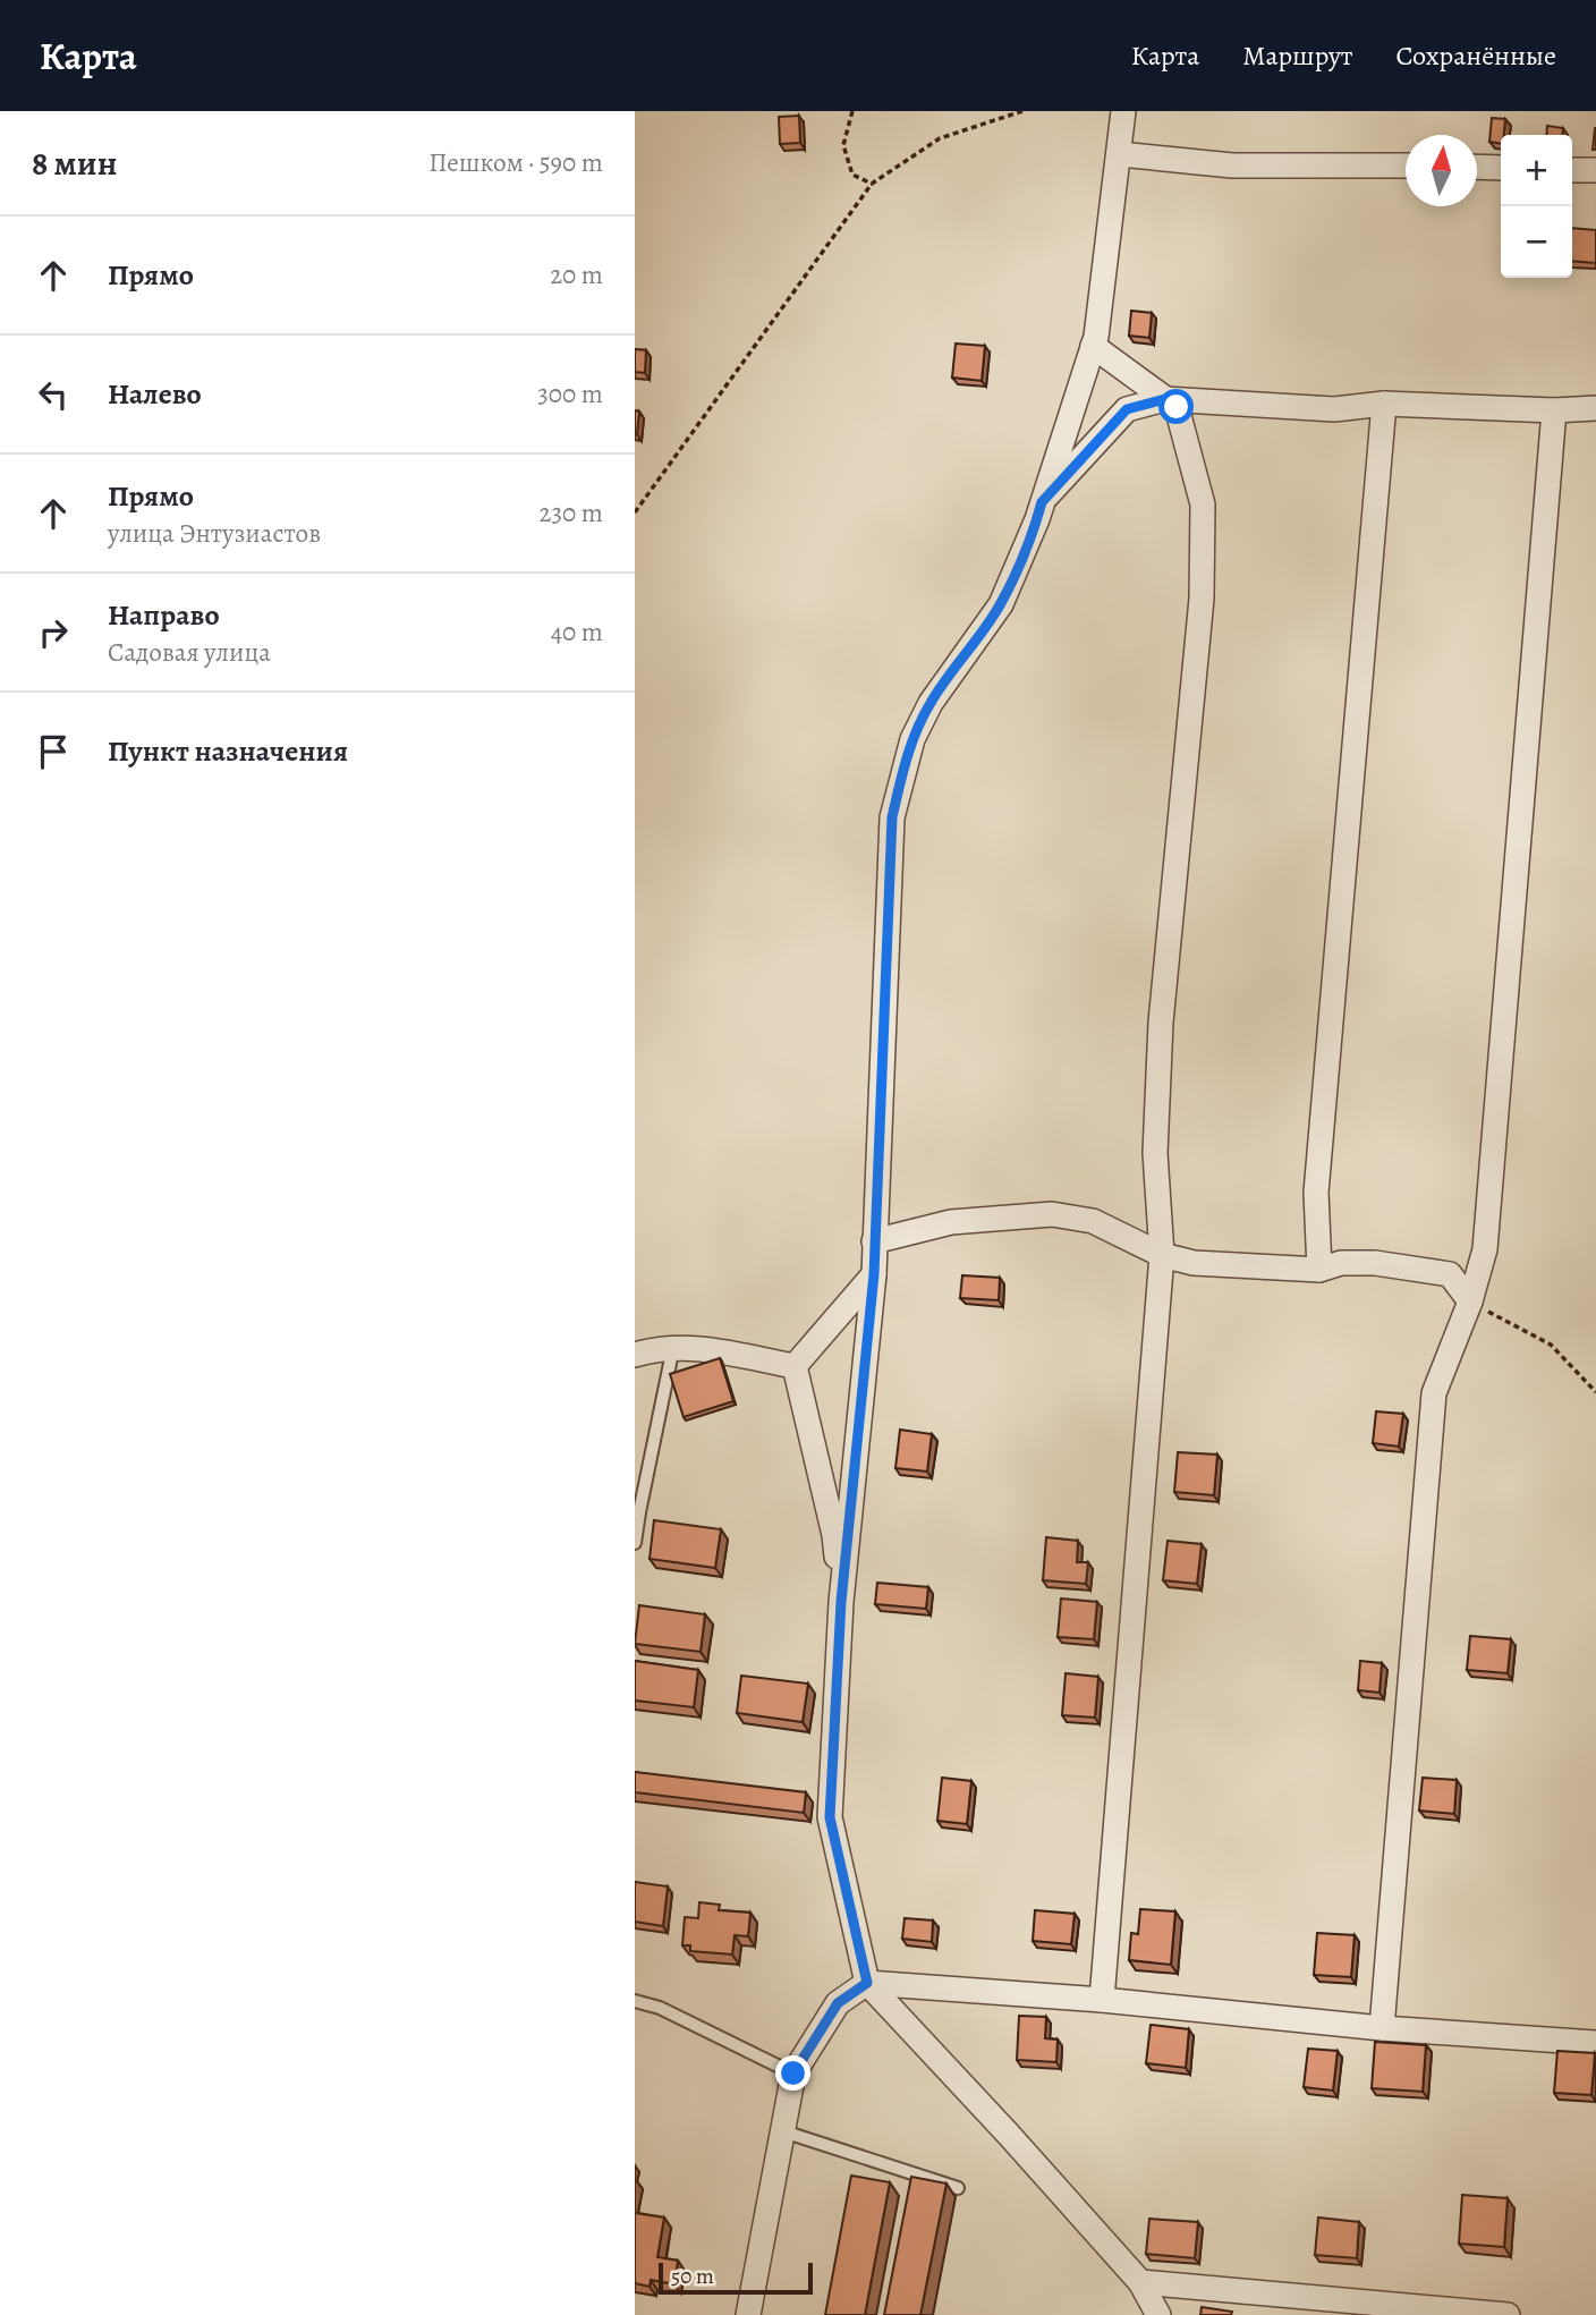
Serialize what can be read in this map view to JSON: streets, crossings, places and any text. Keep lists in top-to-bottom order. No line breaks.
{"scale_bar":"50 m","north":"top","page":{"header":"Карта","nav":["Карта","Маршрут","Сохранённые"],"heading":["8 мин","Пешком · 590 m"],"map_buttons":["+","−"],"list":[["Прямо","20 m"],["Налево","300 m"],["Прямо","улица Энтузиастов","230 m"],["Направо","Садовая улица","40 m"],"Пункт назначения"],"scale":"50 m"}}
